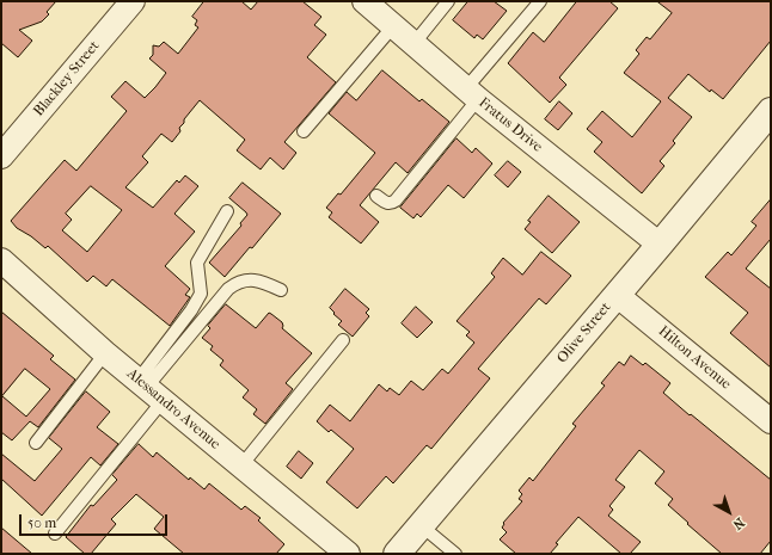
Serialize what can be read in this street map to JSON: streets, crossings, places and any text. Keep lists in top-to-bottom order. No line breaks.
{"streets":{"street":["Blackley Street","Fratus Drive","Olive Street","Hilton Avenue","Alessandro Avenue"]},"crossings":[["Fratus Drive","Olive Street"],["Olive Street","Hilton Avenue"]],"scale_bar":"50 m","north":"bottom right"}
